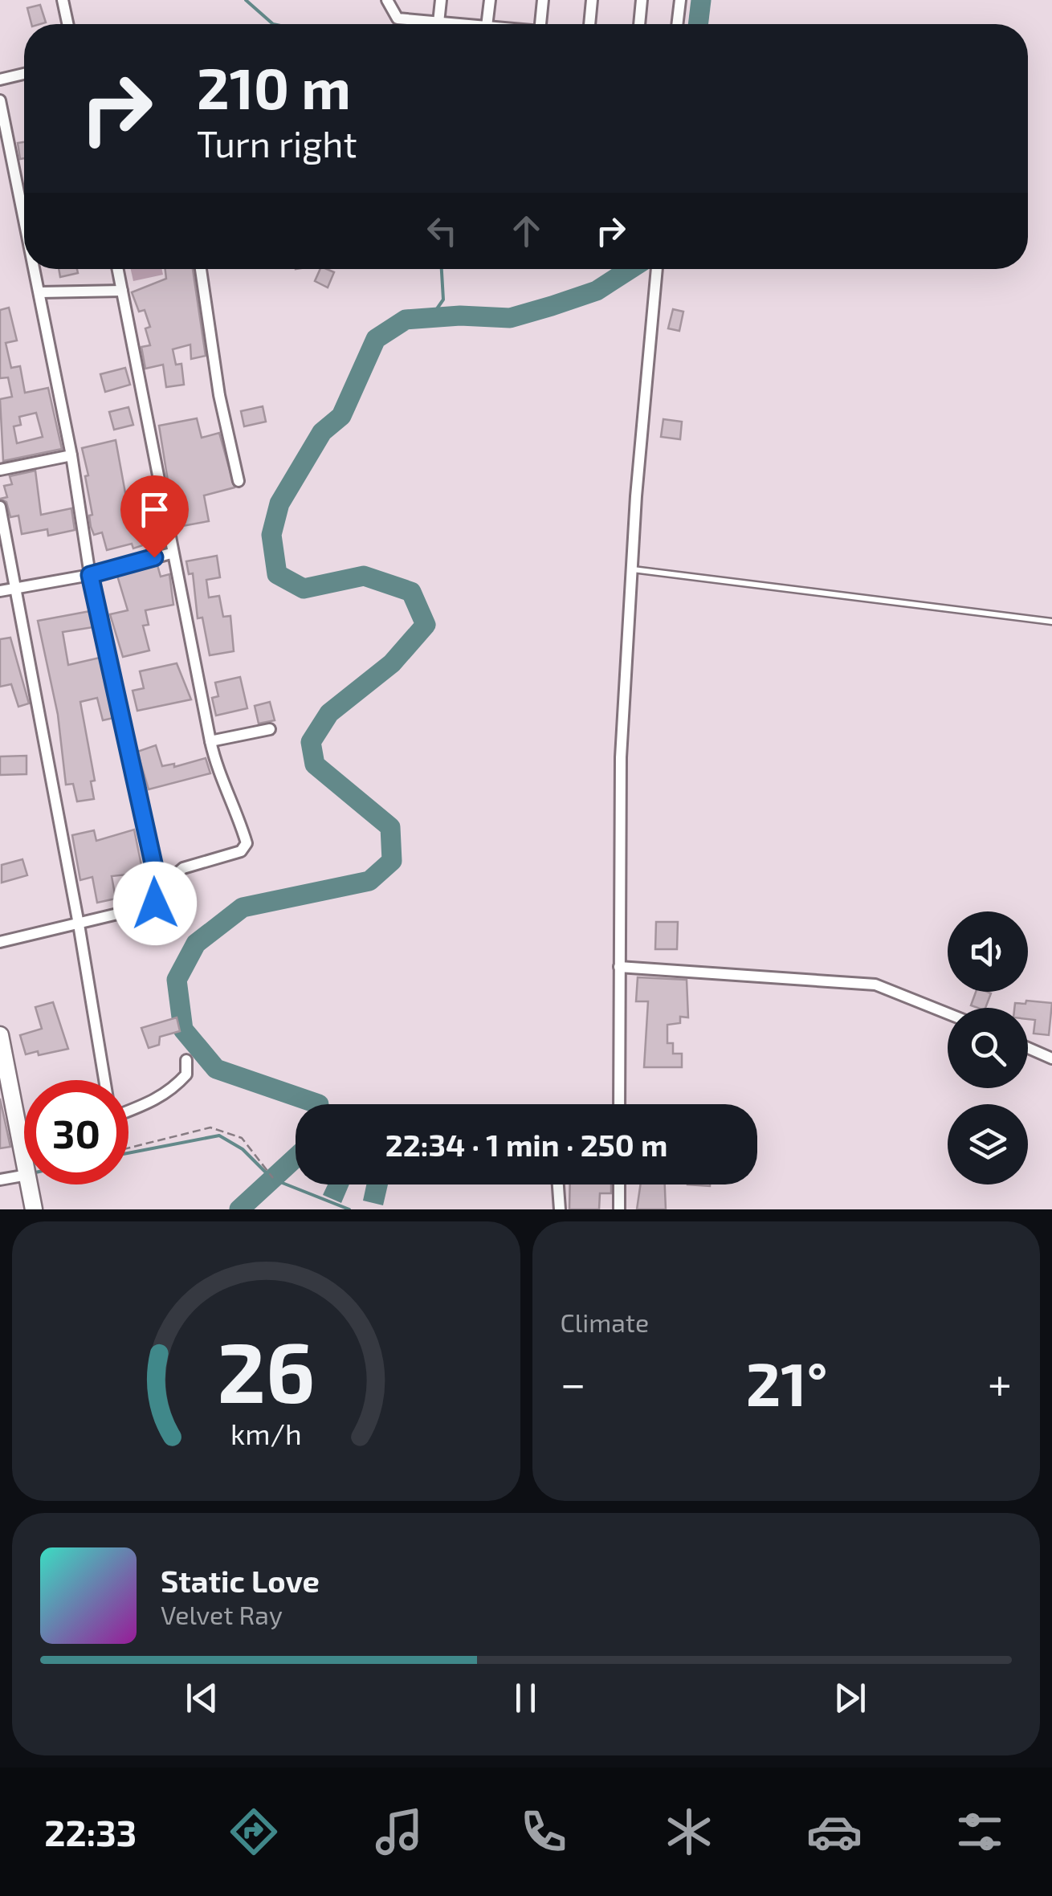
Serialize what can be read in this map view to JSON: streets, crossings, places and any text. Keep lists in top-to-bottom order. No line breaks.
{"page":{"turn":["210 m","Turn right"],"limit":"30","trip":"22:34 · 1 min · 250 m","tile":"Climate","heat":["−","21°","+"],"song":["Static Love","Velvet Ray"],"tabs":"22:33","gauge":["26","km/h"]}}
